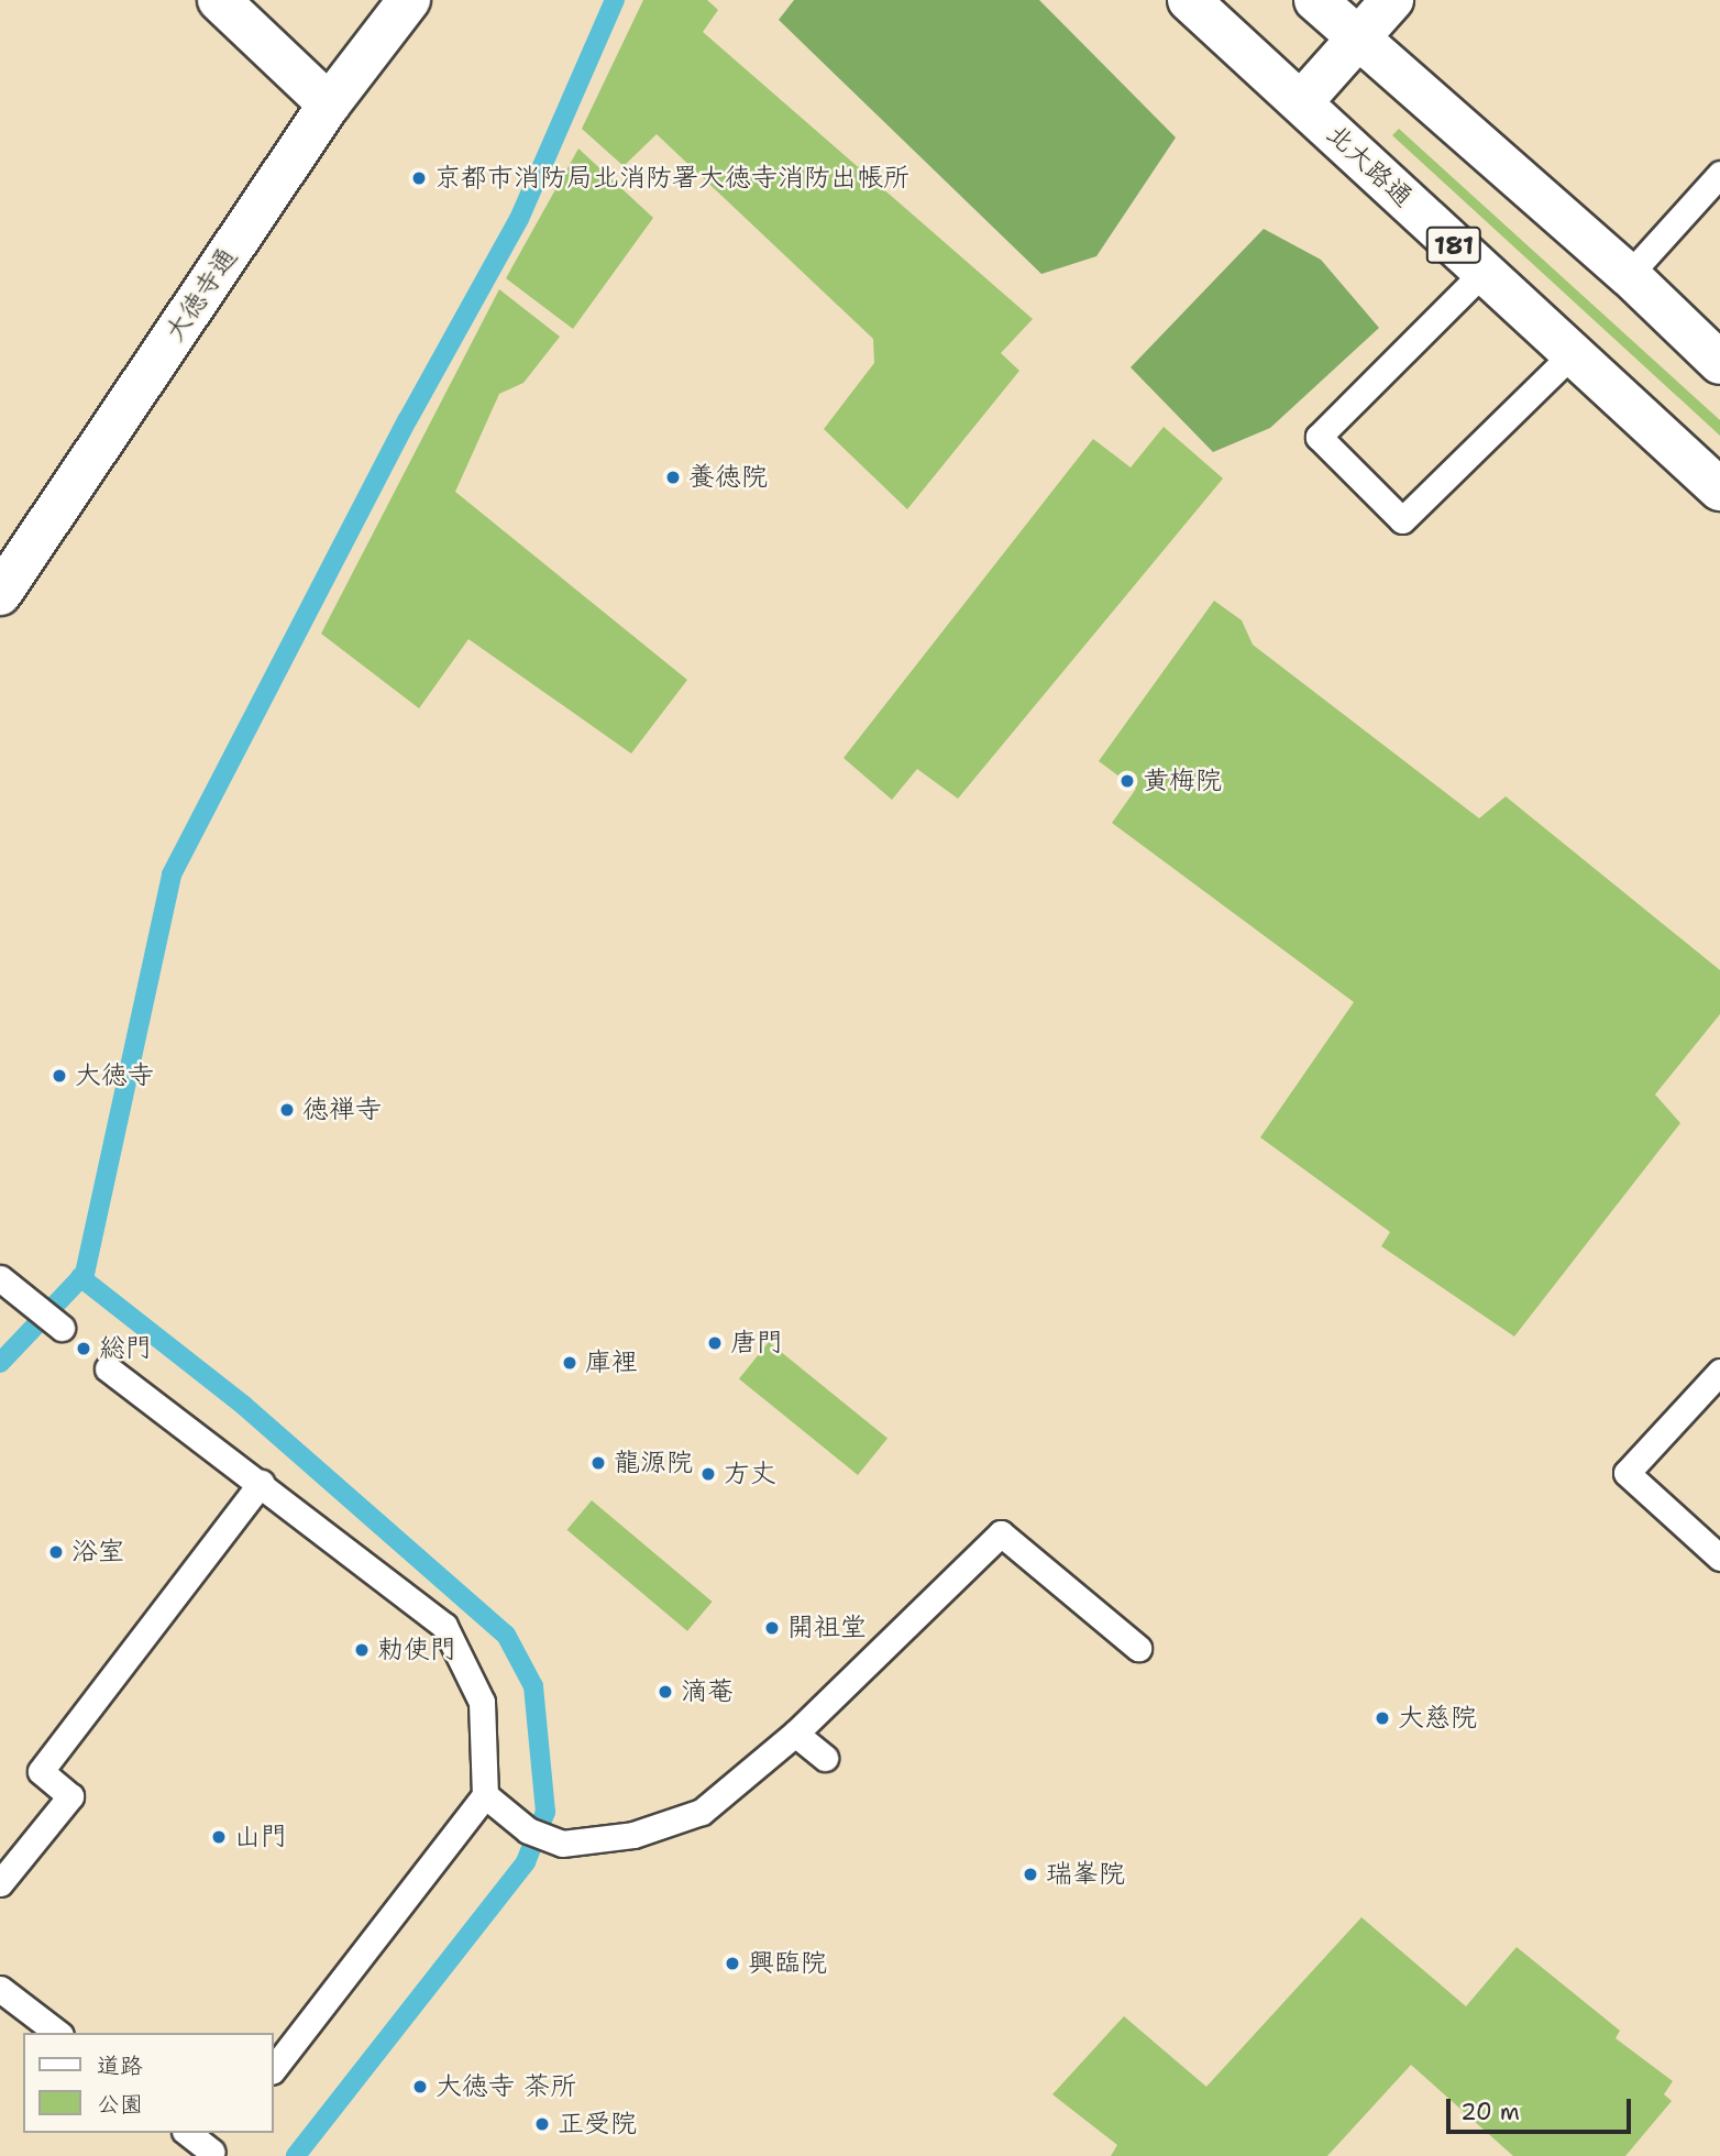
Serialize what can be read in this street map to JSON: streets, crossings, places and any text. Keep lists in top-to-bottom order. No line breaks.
{"streets":{"main road":["北大路通","181","大徳寺通"]},"places":["京都市消防局北消防署大徳寺消防出帳所","養徳院","黄梅院","大徳寺","徳禅寺","唐門","総門","庫裡","龍源院","方丈","浴室","開祖堂","勅使門","滴菴","大慈院","山門","瑞峯院","興臨院","大徳寺 茶所","正受院"],"legend":["道路","公園"],"scale_bar":"20 m"}
